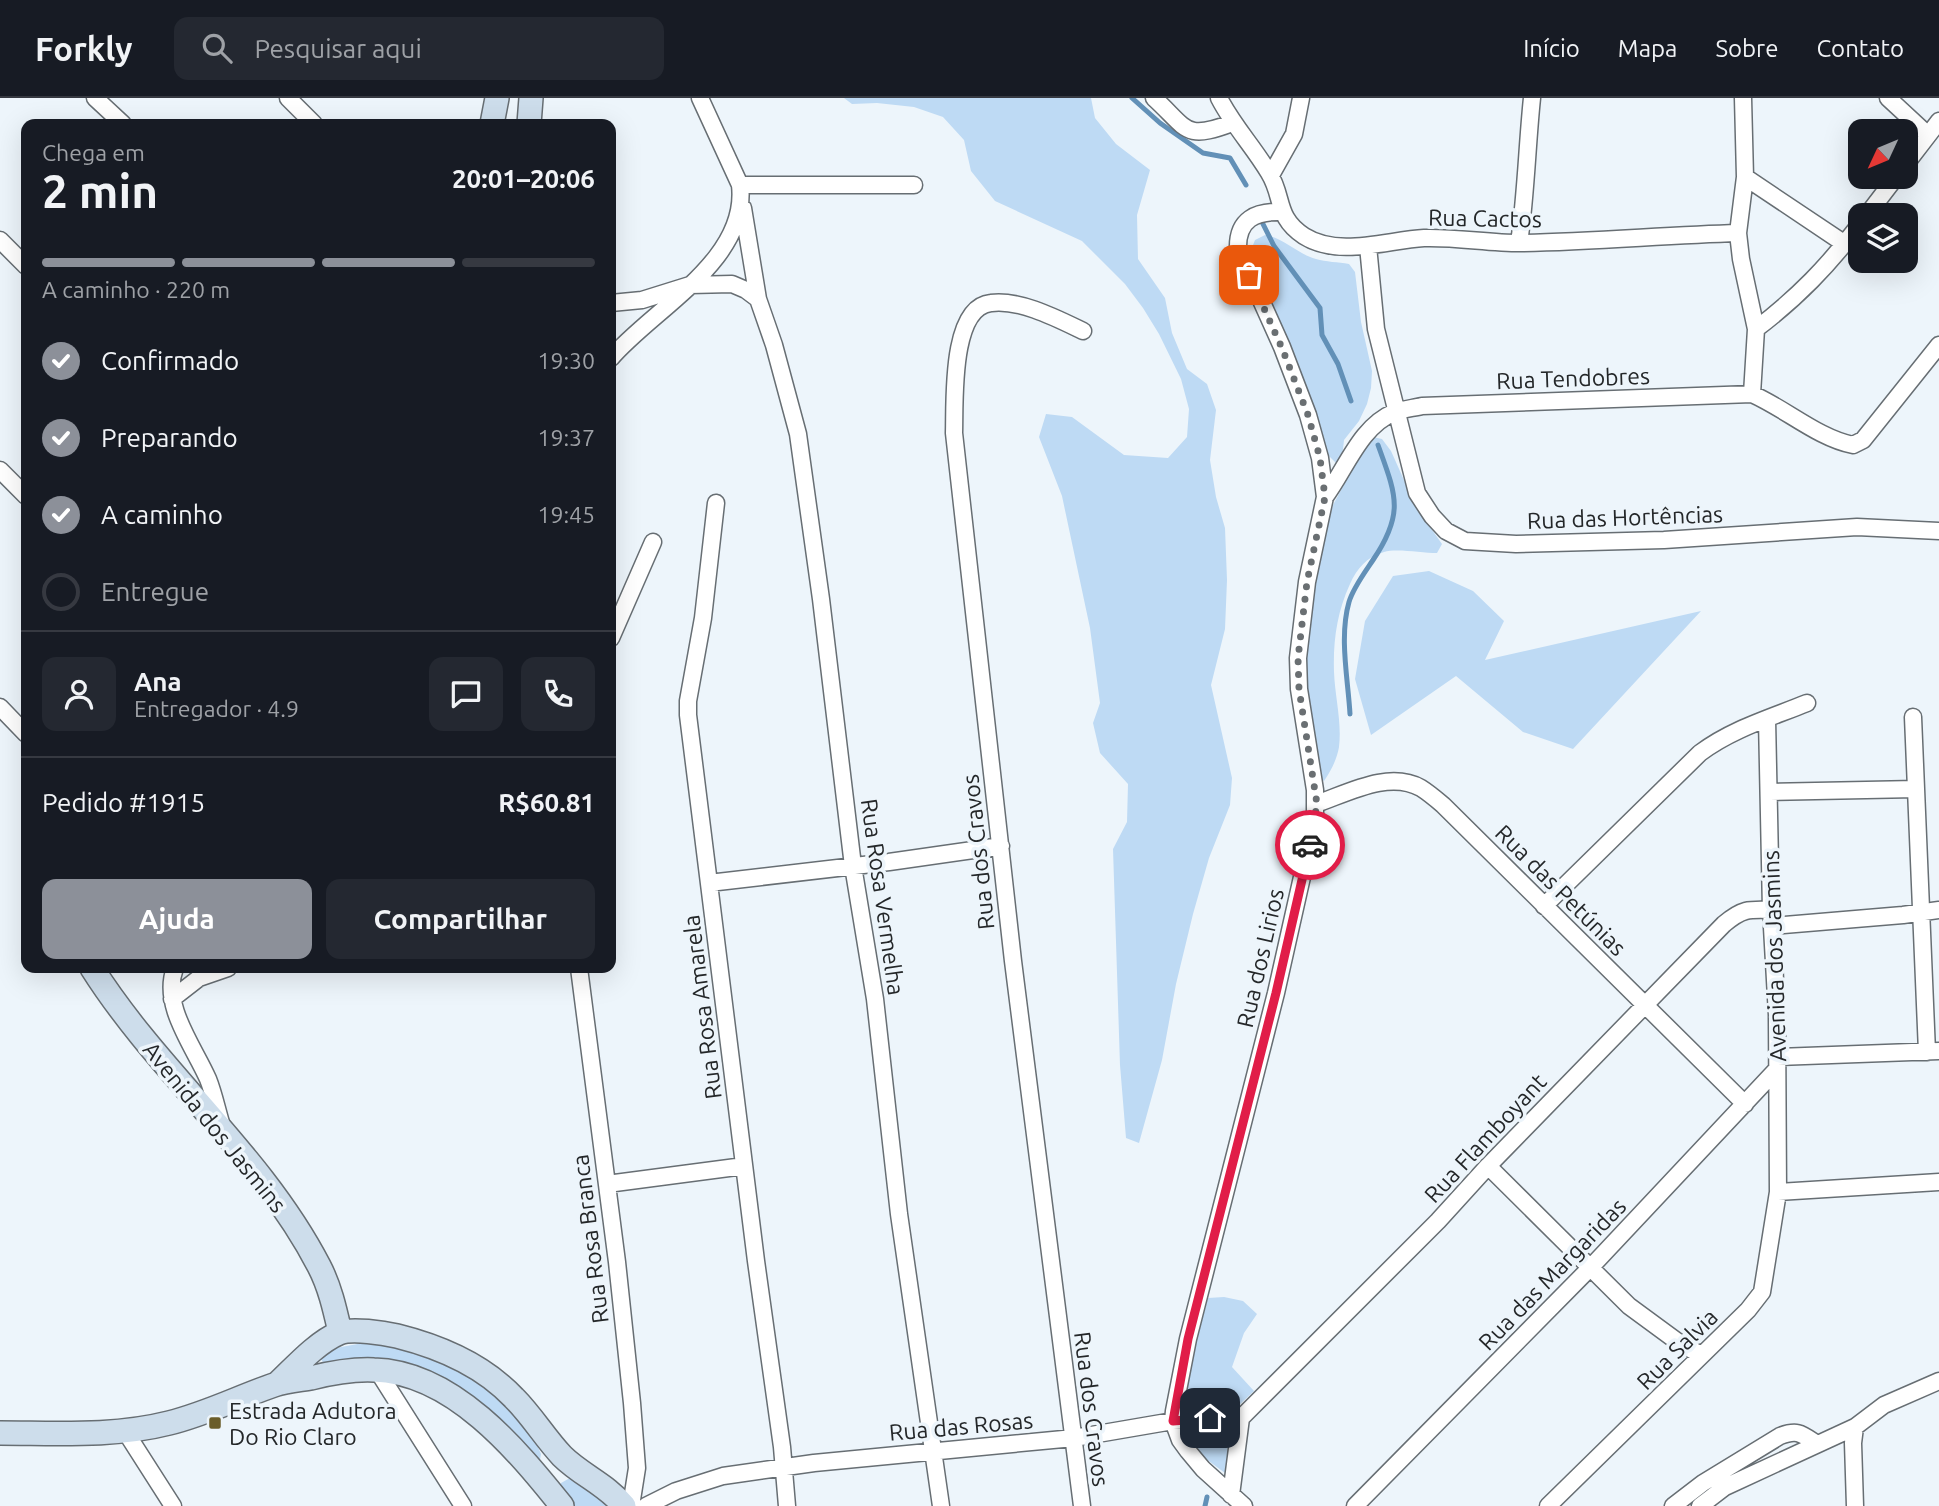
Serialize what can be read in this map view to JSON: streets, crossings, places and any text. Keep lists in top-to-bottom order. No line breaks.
{"streets":{"main road":["Avenida dos Jasmins"],"street":["Rua Cactos","Rua Tendobres","Rua das Hortências","Rua dos Cravos","Rua das Petúnias","Rua Rosa Vermelha","Rua dos Lirios","Rua Rosa Amarela","Rua Flamboyant","Rua Rosa Branca","Rua das Margaridas","Rua Salvia","Rua das Rosas"]},"crossings":[["Rua Cactos","Rua das Hortências"],["Rua Cactos","Rua dos Lirios"],["Rua Tendobres","Rua das Hortências"],["Rua dos Cravos","Rua das Rosas"],["Rua das Petúnias","Rua dos Lirios"],["Rua das Petúnias","Rua Flamboyant"],["Rua das Petúnias","Rua das Margaridas"],["Rua Rosa Vermelha","Rua das Rosas"],["Avenida dos Jasmins","Rua Flamboyant"],["Avenida dos Jasmins","Rua das Margaridas"],["Avenida dos Jasmins","Rua Salvia"],["Rua dos Lirios","Rua das Rosas"],["Rua Rosa Amarela","Rua das Rosas"]],"places":{"transit":["Estrada Adutora Do Rio Claro"]},"north":"bottom left","page":{"header":"Forkly","search":"Pesquisar aqui","nav":["Início","Mapa","Sobre","Contato"],"heading":["2 min","Chega em","20:01–20:06"],"panel":["Ana","Entregador · 4.9","Pedido #1915","R$60.81"],"bar":"A caminho · 220 m","list":[["Confirmado","19:30"],["Preparando","19:37"],["A caminho","19:45"],"Entregue"],"buttons":["Ajuda","Compartilhar"]}}
